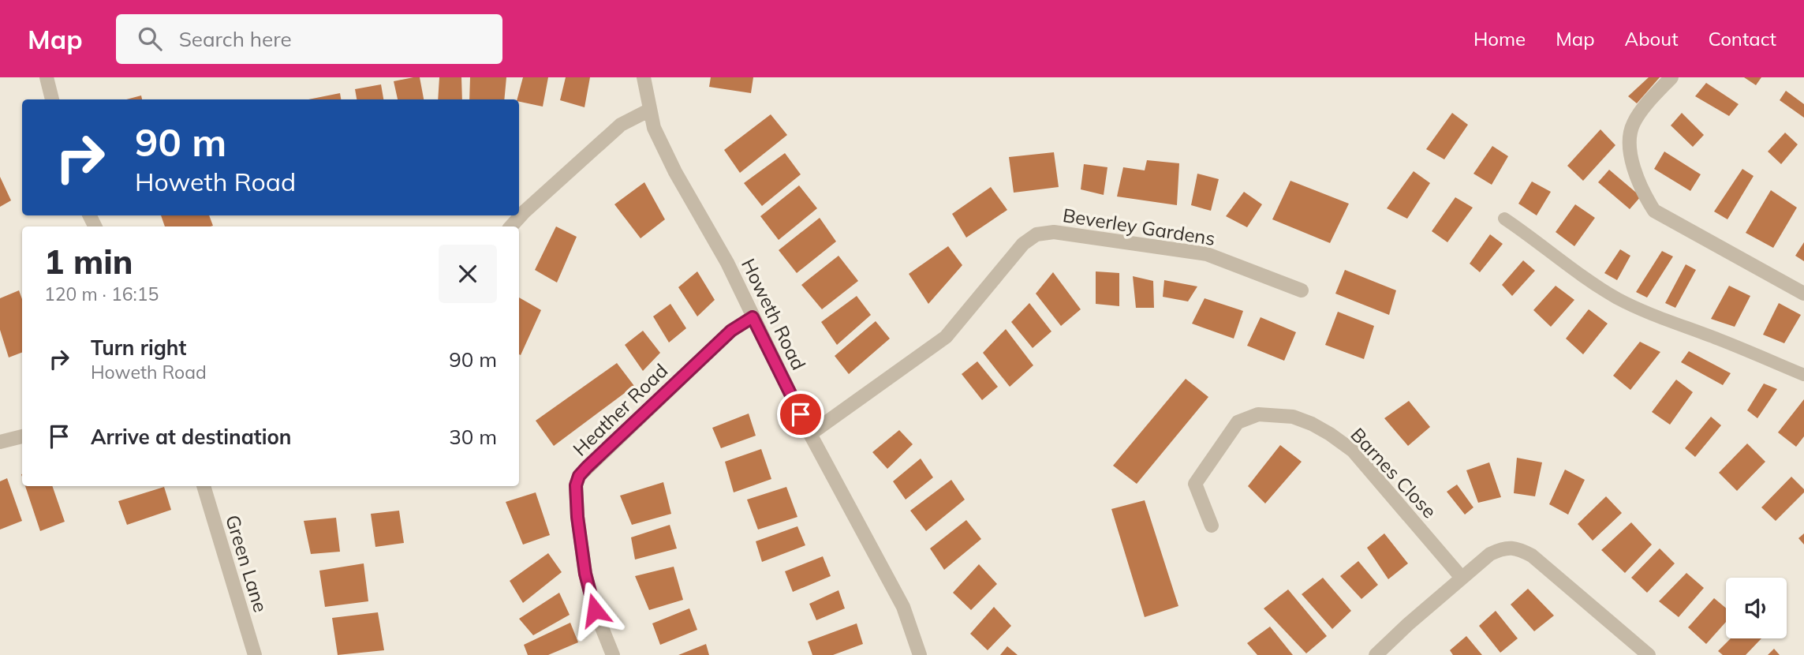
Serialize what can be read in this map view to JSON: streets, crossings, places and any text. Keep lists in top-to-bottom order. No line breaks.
{"streets":{"street":["Beverley Gardens","Howeth Road","Heather Road","Barnes Close","Green Lane"]},"crossings":[["Beverley Gardens","Howeth Road"],["Howeth Road","Heather Road"]],"page":{"header":"Map","search":"Search here","nav":["Home","Map","About","Contact"],"turn":["90 m","Howeth Road"],"heading":["1 min","120 m · 16:15"],"list":[{"name":"Turn right","note":"Howeth Road","value":"90 m"},{"name":"Arrive at destination","value":"30 m"}]}}
